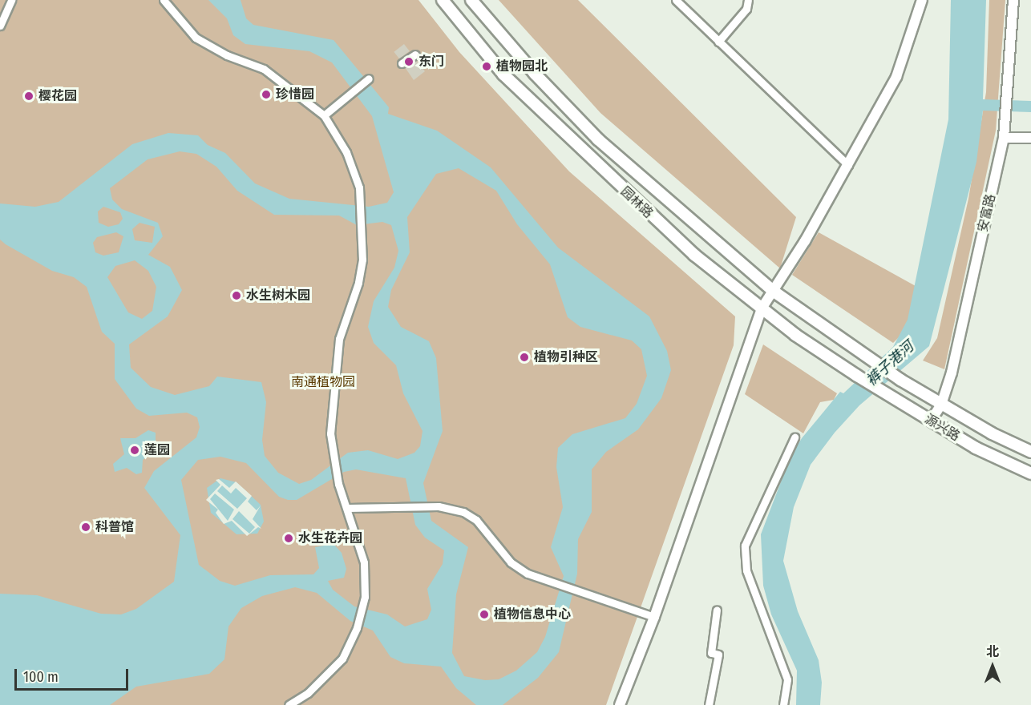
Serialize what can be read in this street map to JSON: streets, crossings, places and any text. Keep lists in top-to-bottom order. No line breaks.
{"streets":{"main road":["园林路","源兴路"],"street":["安富路"]},"crossings":[["园林路","源兴路"],["安富路","源兴路"]],"water":["裤子港河"],"parks":["南通植物园"],"places":["东门","植物园北","珍惜园","樱花园","水生树木园","植物引种区","莲园","科普馆","水生花卉园","植物信息中心"],"scale_bar":"100 m","north":"top"}
